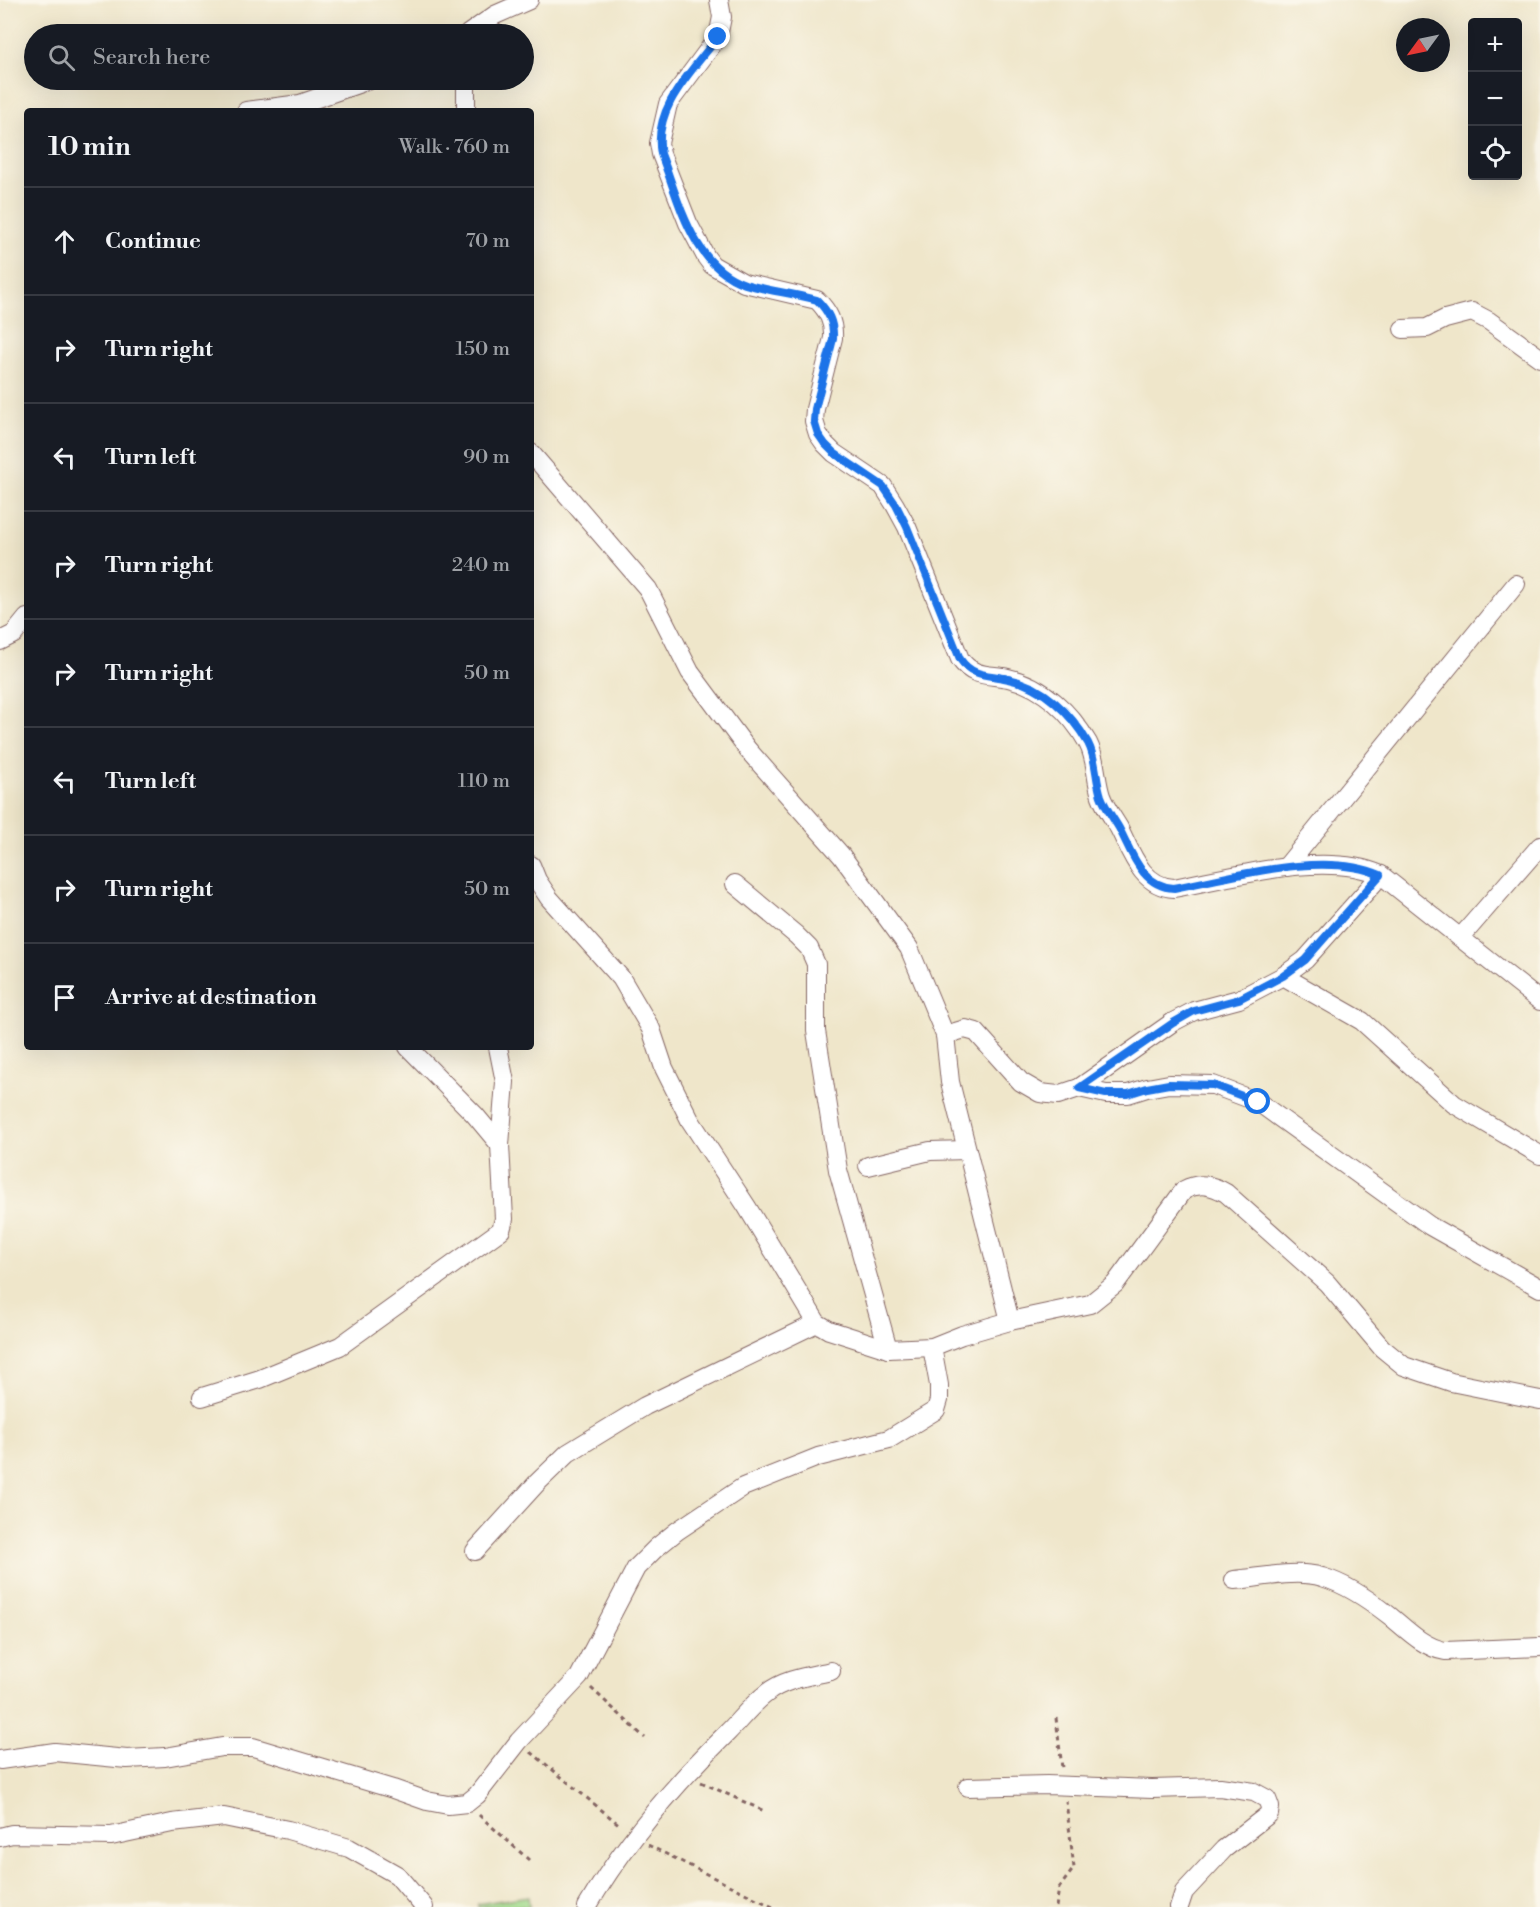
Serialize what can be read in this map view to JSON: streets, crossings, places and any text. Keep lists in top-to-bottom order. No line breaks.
{"north":"bottom left","page":{"map_buttons":["+","−"],"search":"Search here","heading":["10 min","Walk · 760 m"],"list":[["Continue","70 m"],["Turn right","150 m"],["Turn left","90 m"],["Turn right","240 m"],["Turn right","50 m"],["Turn left","110 m"],["Turn right","50 m"],"Arrive at destination"]}}
